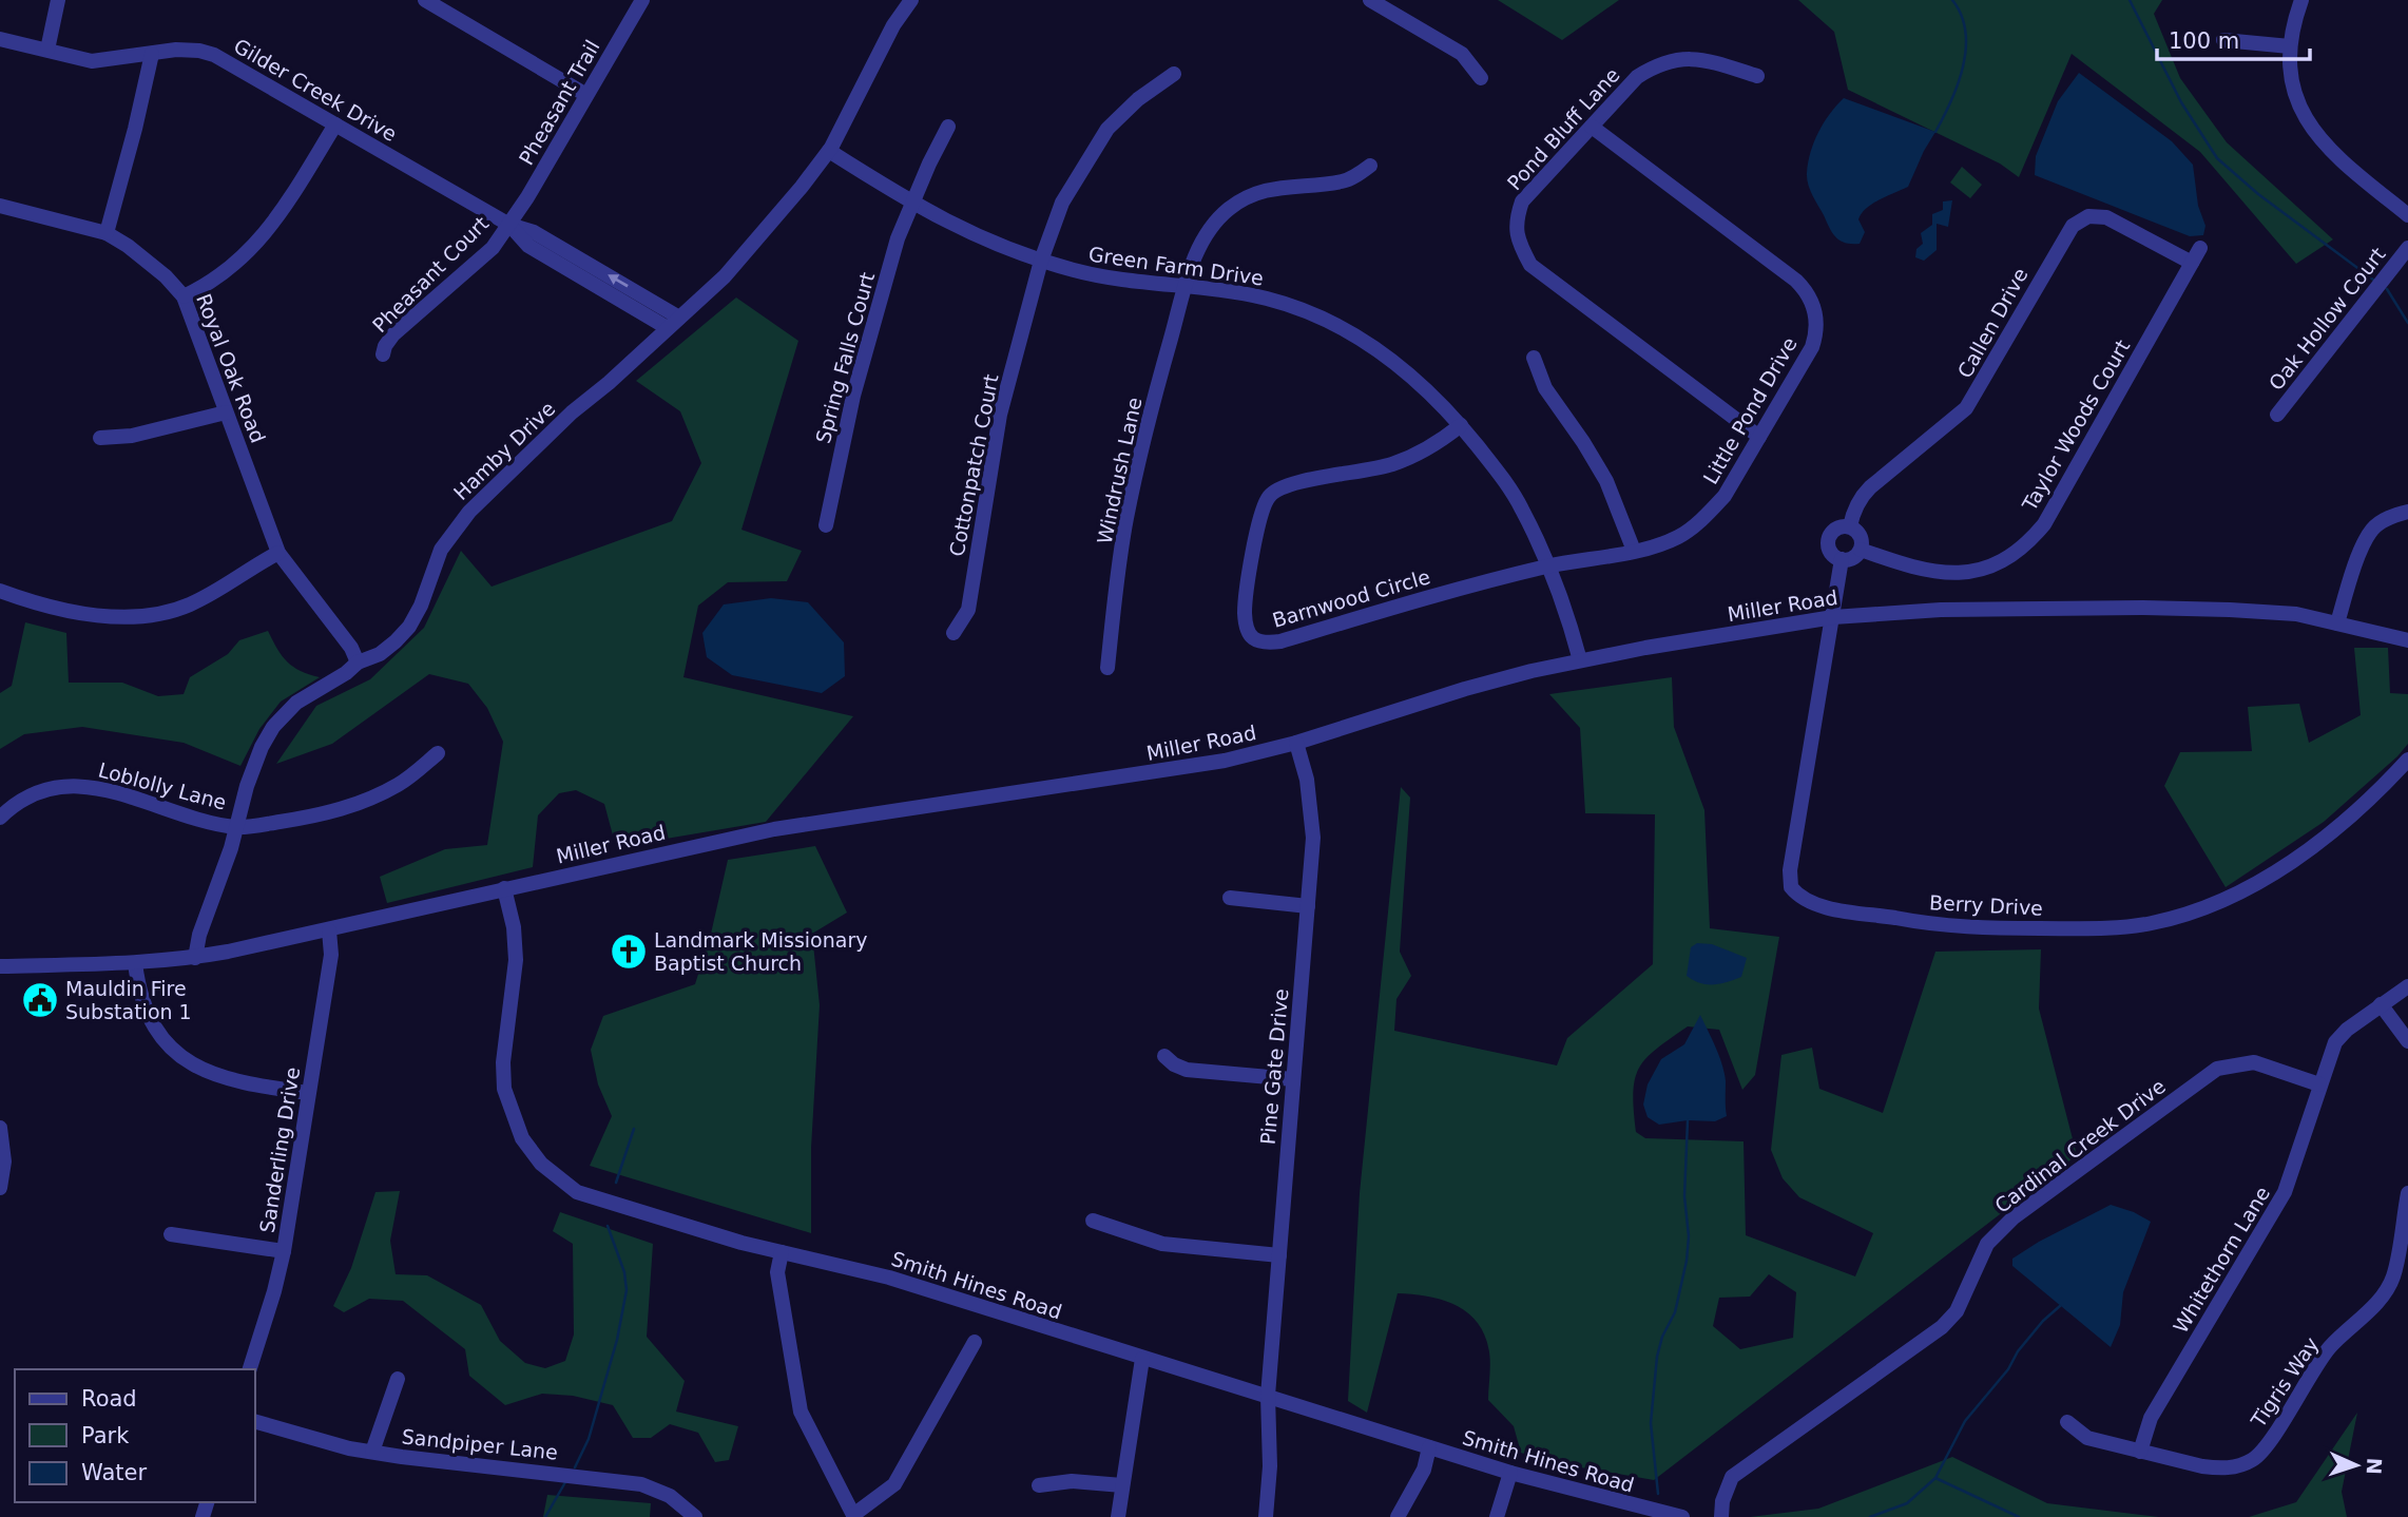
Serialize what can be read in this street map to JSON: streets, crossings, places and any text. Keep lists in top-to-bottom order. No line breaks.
{"streets":{"street":["Gilder Creek Drive","Pheasant Trail","Pond Bluff Lane","Green Farm Drive","Pheasant Court","Oak Hollow Court","Callen Drive","Spring Falls Court","Royal Oak Road","Little Pond Drive","Taylor Woods Court","Hamby Drive","Cottonpatch Court","Windrush Lane","Barnwood Circle","Miller Road","Loblolly Lane","Berry Drive","Pine Gate Drive","Cardinal Creek Drive","Sanderling Drive","Whitethorn Lane","Smith Hines Road","Tigris Way","Sandpiper Lane"]},"crossings":[["Gilder Creek Drive","Pheasant Trail"],["Gilder Creek Drive","Pheasant Court"],["Gilder Creek Drive","Hamby Drive"],["Pheasant Trail","Pheasant Court"],["Pond Bluff Lane","Little Pond Drive"],["Green Farm Drive","Spring Falls Court"],["Green Farm Drive","Little Pond Drive"],["Green Farm Drive","Hamby Drive"],["Green Farm Drive","Cottonpatch Court"],["Green Farm Drive","Windrush Lane"],["Green Farm Drive","Barnwood Circle"],["Green Farm Drive","Miller Road"],["Callen Drive","Taylor Woods Court"],["Royal Oak Road","Hamby Drive"],["Little Pond Drive","Barnwood Circle"],["Hamby Drive","Miller Road"],["Hamby Drive","Loblolly Lane"],["Miller Road","Berry Drive"],["Miller Road","Pine Gate Drive"],["Miller Road","Sanderling Drive"],["Miller Road","Smith Hines Road"],["Pine Gate Drive","Smith Hines Road"],["Cardinal Creek Drive","Whitethorn Lane"],["Whitethorn Lane","Tigris Way"]],"places":{"church":["Landmark Missionary Baptist Church"],"public building":["Mauldin Fire Substation 1"]},"legend":["Road","Park","Water"],"scale_bar":"100 m","north":"right"}
